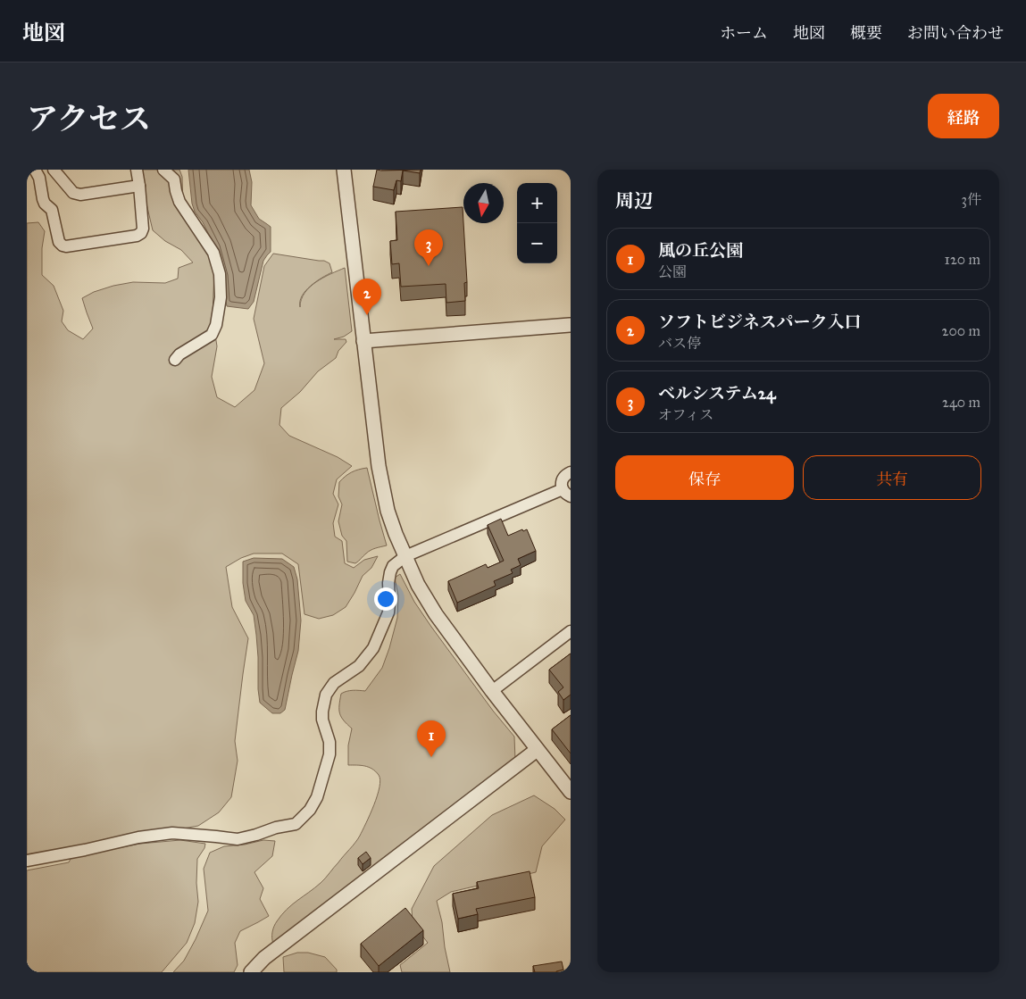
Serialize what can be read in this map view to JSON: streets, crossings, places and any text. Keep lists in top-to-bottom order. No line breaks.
{"north":"bottom","page":{"header":"地図","nav":["ホーム","地図","概要","お問い合わせ"],"title":"アクセス","buttons":["経路",["保存","共有"]],"heading":["周辺","3件"],"map_buttons":["+","−"],"list":[{"mark":"1","name":"風の丘公園","note":"公園","value":"120 m"},{"mark":"2","name":"ソフトビジネスパーク入口","note":"バス停","value":"200 m"},{"mark":"3","name":"ベルシステム24","note":"オフィス","value":"240 m"}],"pins":["3","2","1"]}}
